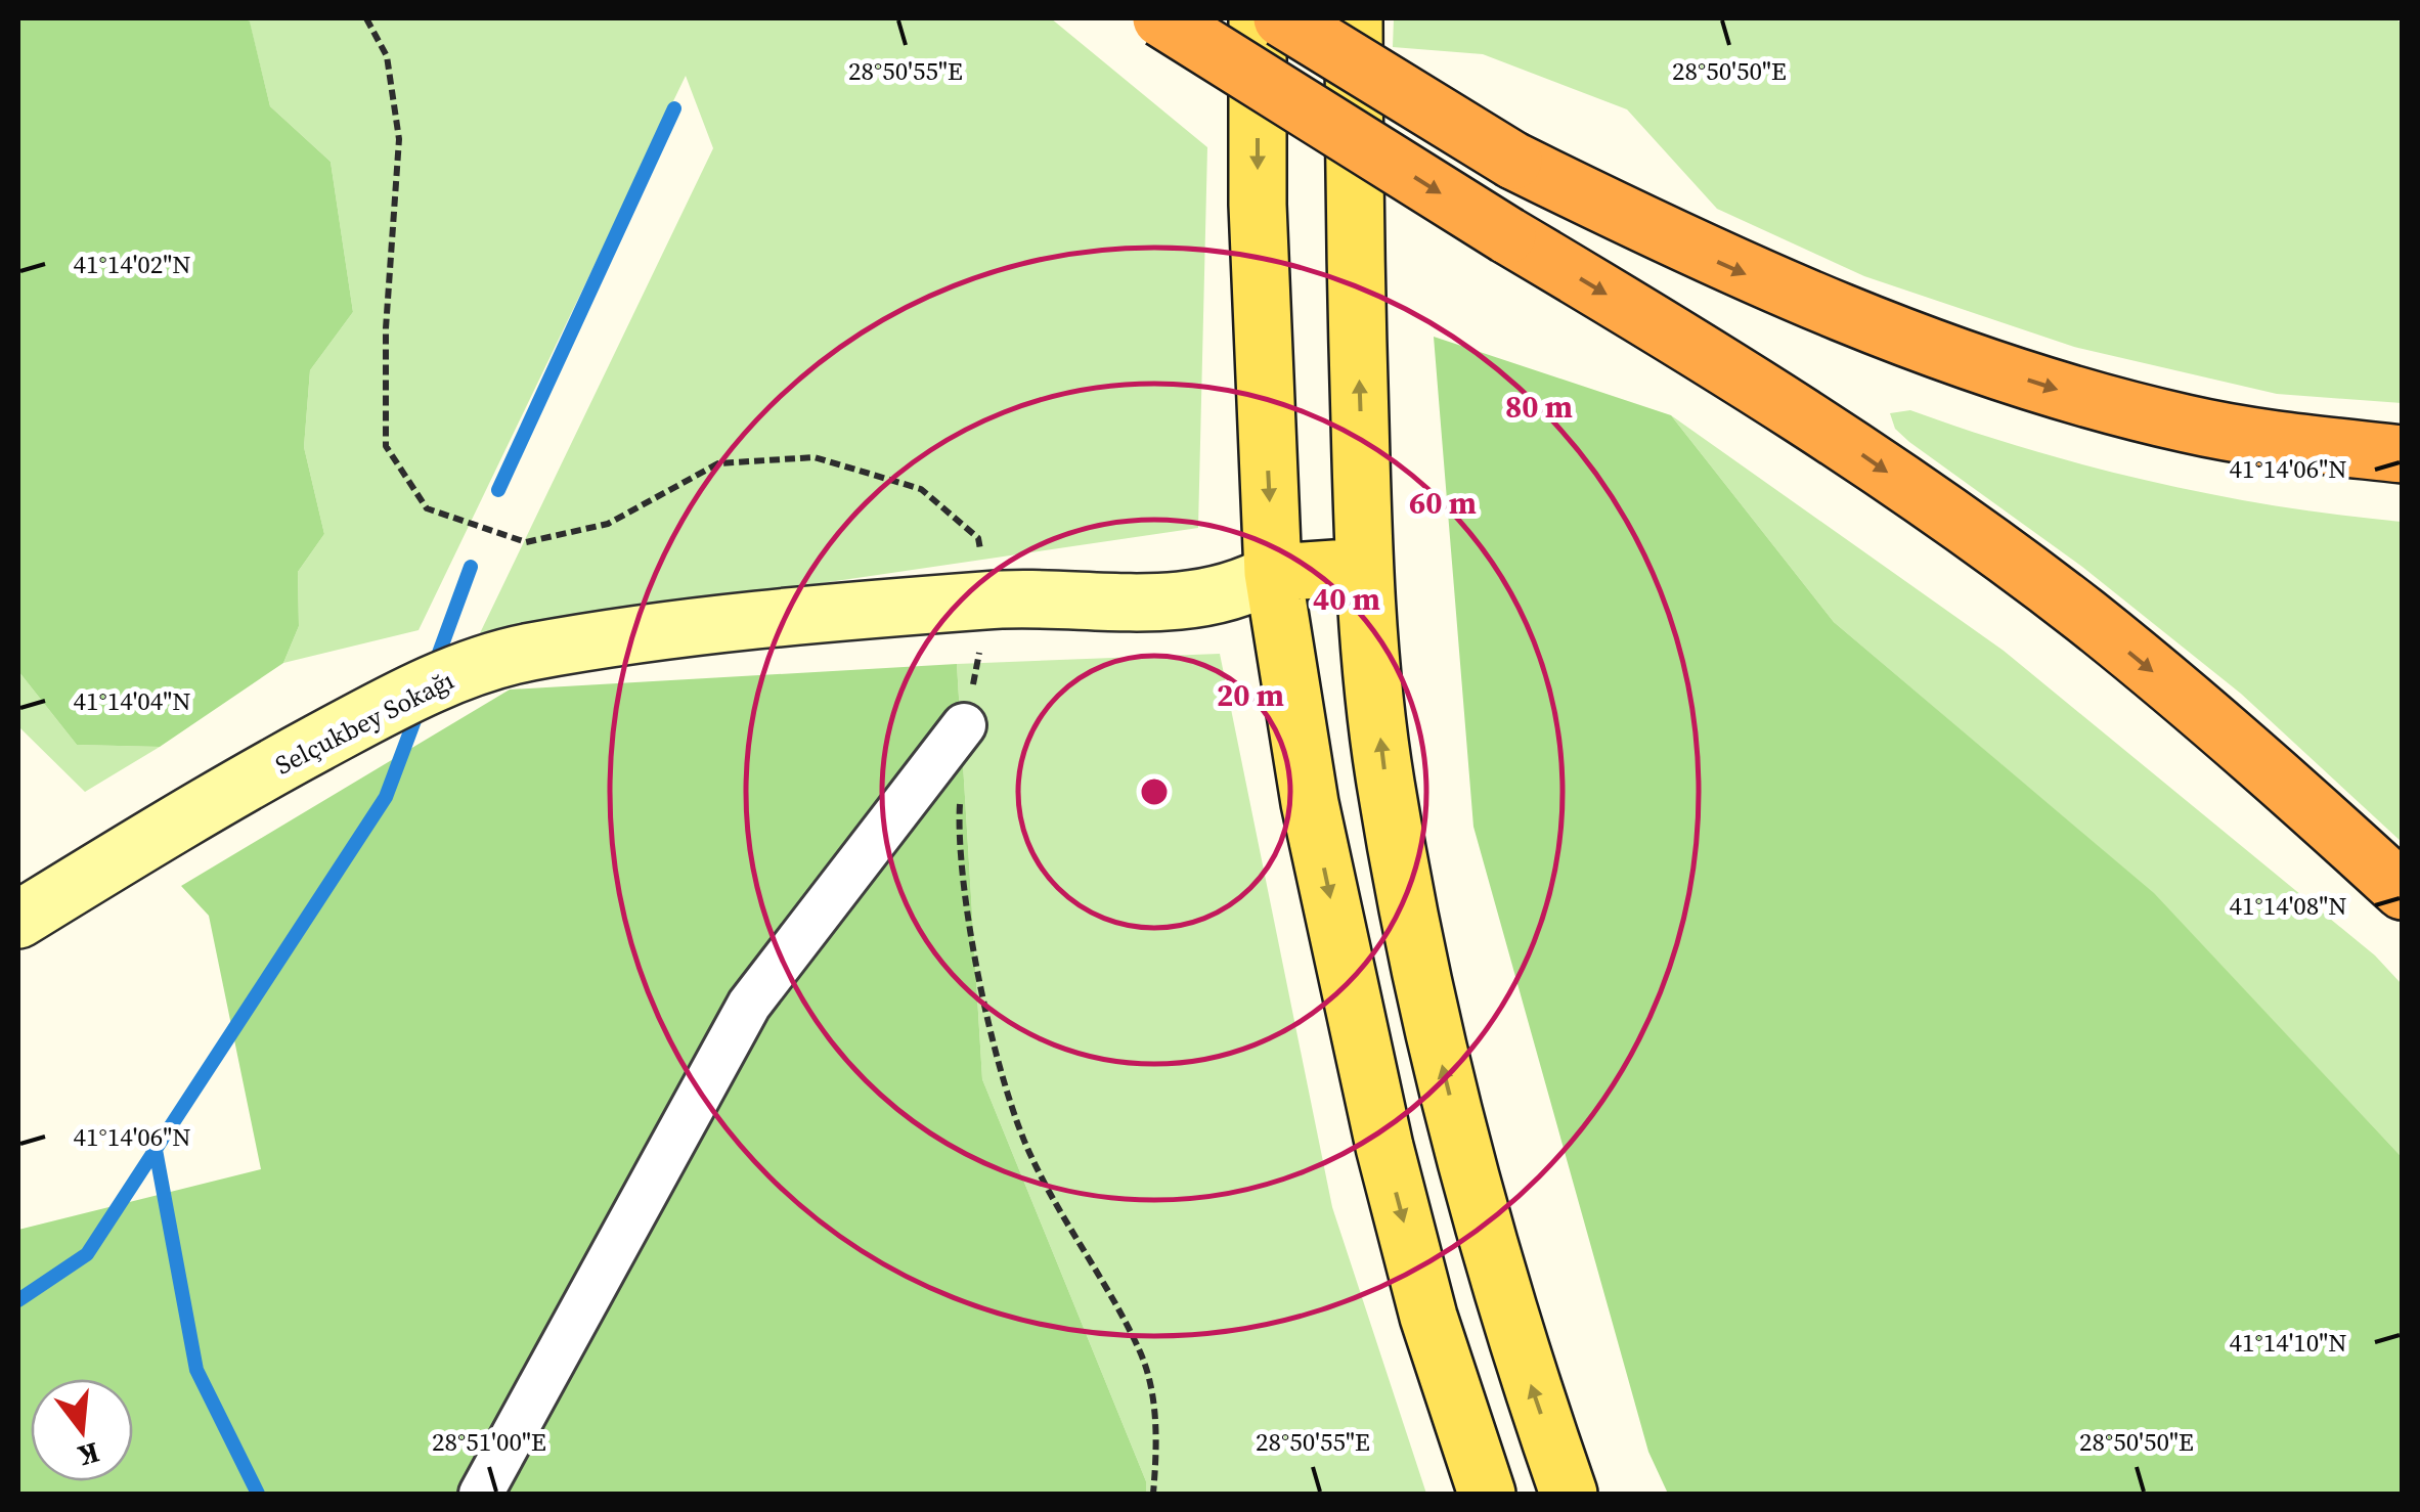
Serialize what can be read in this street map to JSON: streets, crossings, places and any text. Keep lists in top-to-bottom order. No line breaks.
{"streets":{"street":["Selçukbey Sokağı"]},"north":"bottom","coordinates":["28°50'55\"E","28°50'50\"E","41°14'02\"N","41°14'06\"N","41°14'04\"N","41°14'08\"N","41°14'10\"N","28°51'00\"E"],"rings":["80 m","60 m","40 m","20 m"]}
